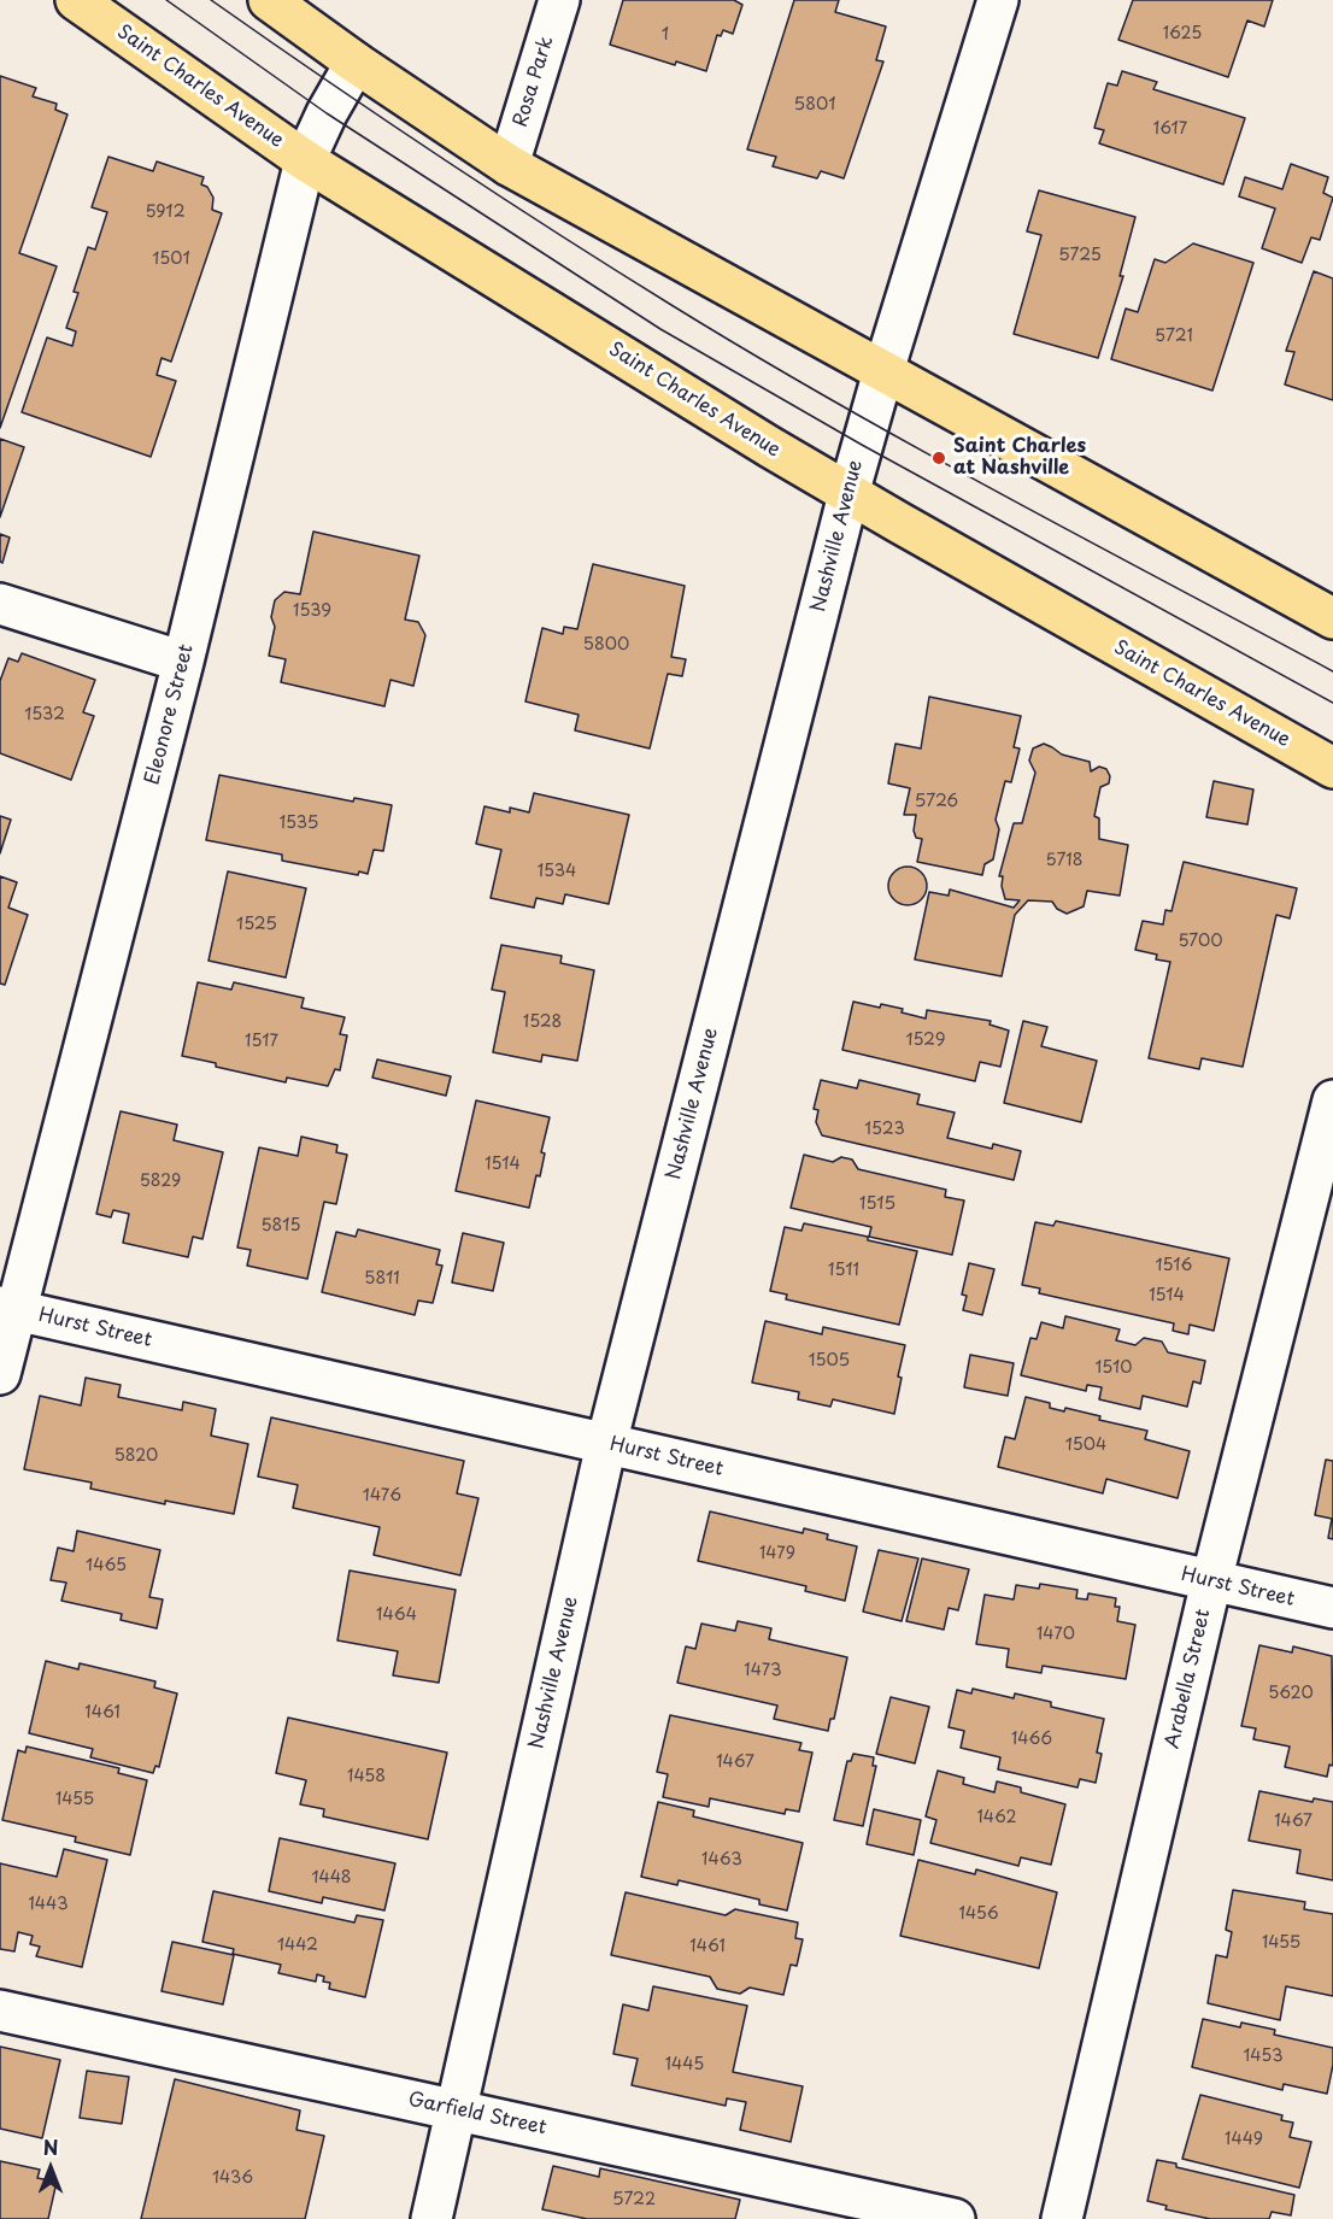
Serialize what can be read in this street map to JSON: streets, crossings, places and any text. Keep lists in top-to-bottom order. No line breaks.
{"streets":{"main road":["Saint Charles Avenue"],"street":["Rosa Park","Nashville Avenue","Eleonore Street","Hurst Street","Arabella Street","Garfield Street"]},"crossings":[["Saint Charles Avenue","Nashville Avenue"],["Saint Charles Avenue","Eleonore Street"],["Nashville Avenue","Hurst Street"],["Nashville Avenue","Garfield Street"],["Eleonore Street","Hurst Street"],["Hurst Street","Arabella Street"]],"places":["Saint Charles at Nashville"],"house_numbers":["1625","1","5801","1617","5912","5725","1501","5721","1539","5800","1532","5726","1535","5718","1534","1525","5700","1528","1529","1517","1523","1514","5829","1515","5815","1516","1511","5811","1514","1505","1510","1504","5820","1476","1479","1465","1464","1470","1473","5620","1461","1466","1467","1458","1455","1462","1467","1463","1448","1443","1456","1455","1442","1461","1453","1445","1449","1436","5722"],"north":"top"}
